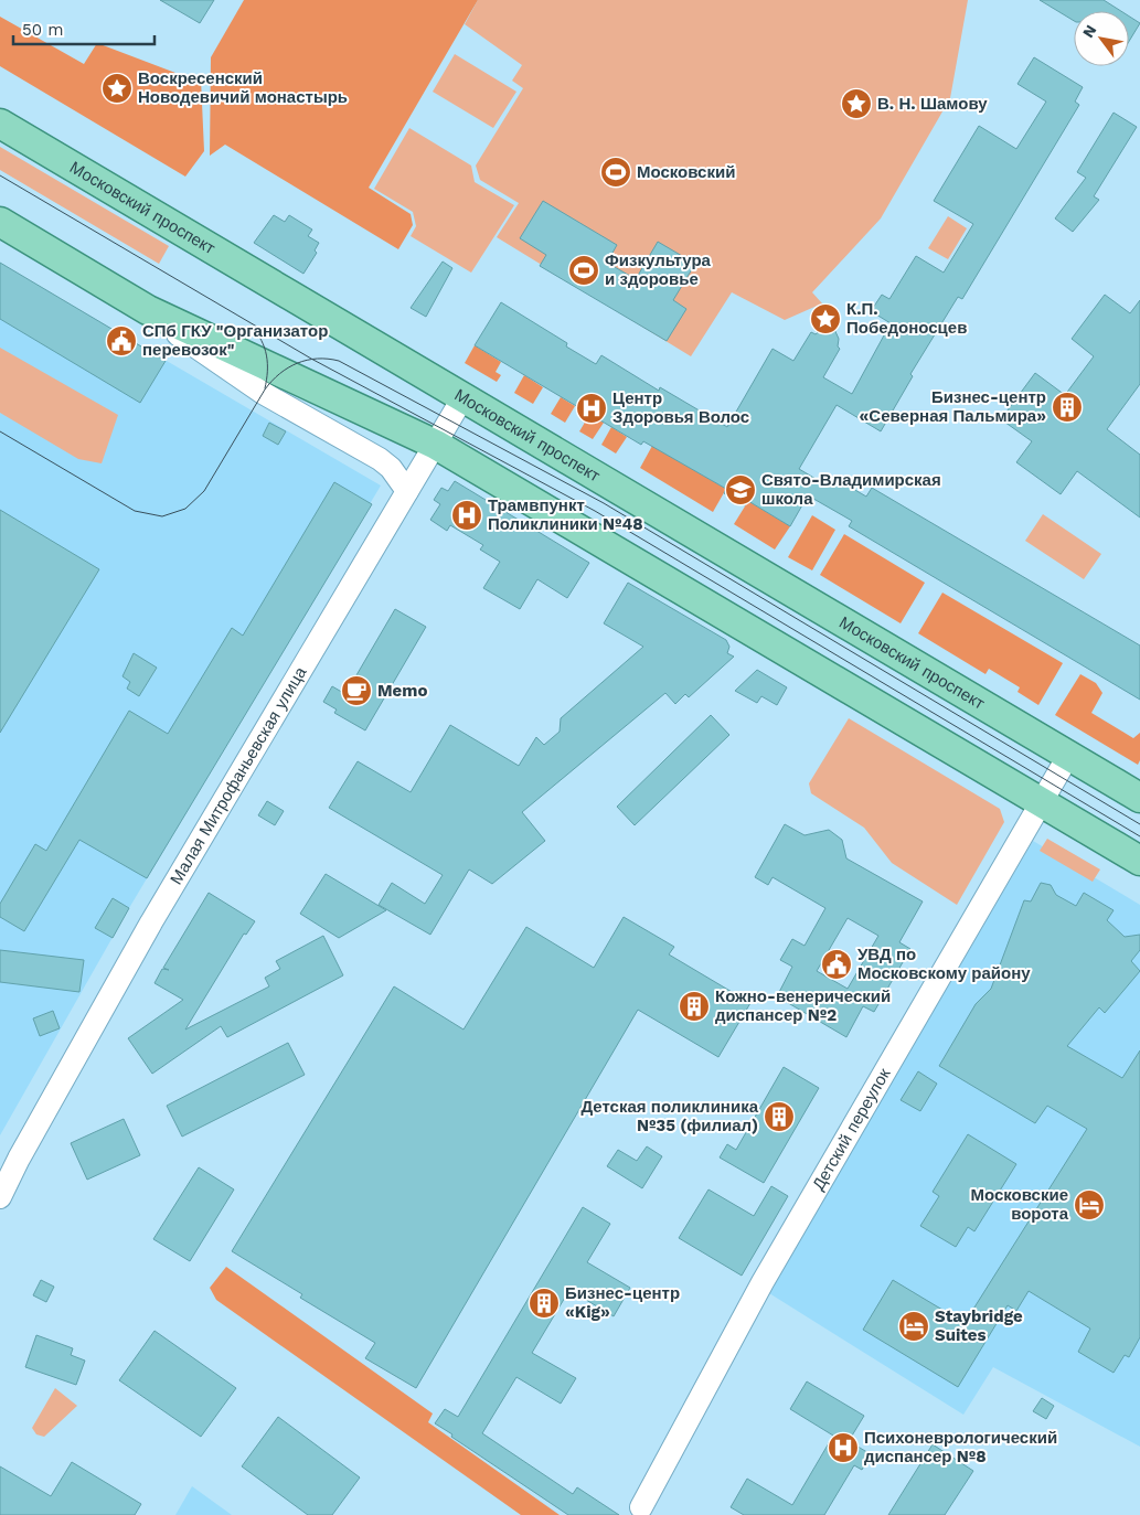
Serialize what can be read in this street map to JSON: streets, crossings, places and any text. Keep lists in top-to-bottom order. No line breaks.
{"streets":{"main road":["Московский проспект"],"street":["Малая Митрофаньевская улица","Детский переулок"]},"crossings":[["Московский проспект","Малая Митрофаньевская улица"],["Московский проспект","Детский переулок"]],"places":{"place":["Воскресенский Новодевичий монастырь","В. Н. Шамову","К.П. Победоносцев"],"sports":["Московский","Физкультура и здоровье"],"public building":["СПб ГКУ \"Организатор перевозок\"","УВД по Московскому району"],"building":["Бизнес-центр «Северная Пальмира»","Кожно-венерический диспансер №2","Детская поликлиника №35 (филиал)","Бизнес-центр «Kig»"],"hospital":["Центр Здоровья Волос","Трамвпункт Поликлиники №48","Психоневрологический диспансер №8"],"school or university":["Свято-Владимирская школа"],"cafe":["Memo"],"hotel":["Московские ворота","Staybridge Suites"]},"scale_bar":"50 m","north":"top left"}
